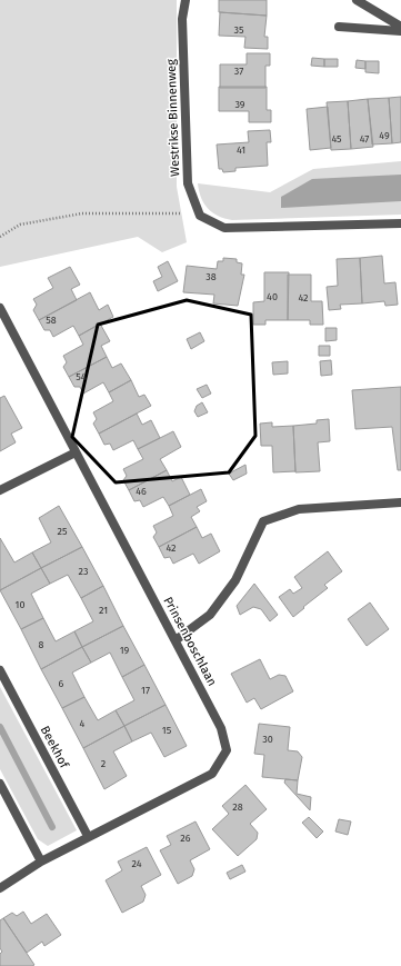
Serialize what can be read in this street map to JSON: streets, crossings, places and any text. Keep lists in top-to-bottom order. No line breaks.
{"streets":{"street":["Westrikse Binnenweg","Prinsenboschlaan","Beekhof"]},"crossings":[["Prinsenboschlaan","Beekhof"]],"house_numbers":["35","37","39","49","45","47","41","38","40","42","58","54","46","25","42","23","10","21","8","19","6","17","4","15","30","2","28","26","24"]}
